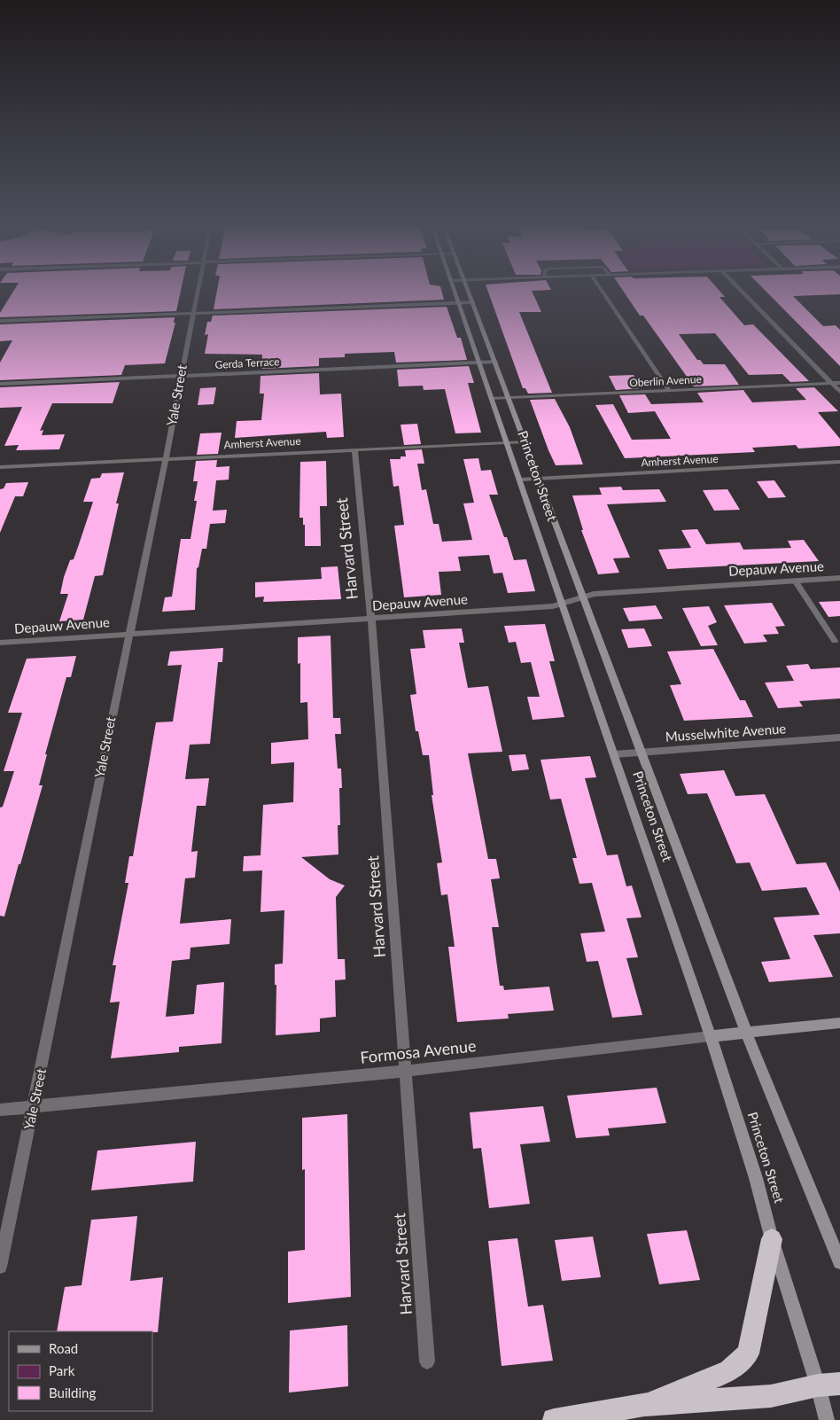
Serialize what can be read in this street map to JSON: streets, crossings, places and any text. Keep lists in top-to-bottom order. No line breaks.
{"streets":{"main road":["Princeton Street","Formosa Avenue"],"street":["Gerda Terrace","Oberlin Avenue","Yale Street","Amherst Avenue","Harvard Street","Depauw Avenue","Musselwhite Avenue"]},"crossings":[["Gerda Terrace","Yale Street"],["Gerda Terrace","Princeton Street"],["Oberlin Avenue","Princeton Street"],["Yale Street","Amherst Avenue"],["Yale Street","Depauw Avenue"],["Yale Street","Formosa Avenue"],["Amherst Avenue","Princeton Street"],["Amherst Avenue","Harvard Street"],["Princeton Street","Depauw Avenue"],["Princeton Street","Musselwhite Avenue"],["Princeton Street","Formosa Avenue"],["Harvard Street","Depauw Avenue"],["Harvard Street","Formosa Avenue"]],"legend":["Road","Park","Building"]}
